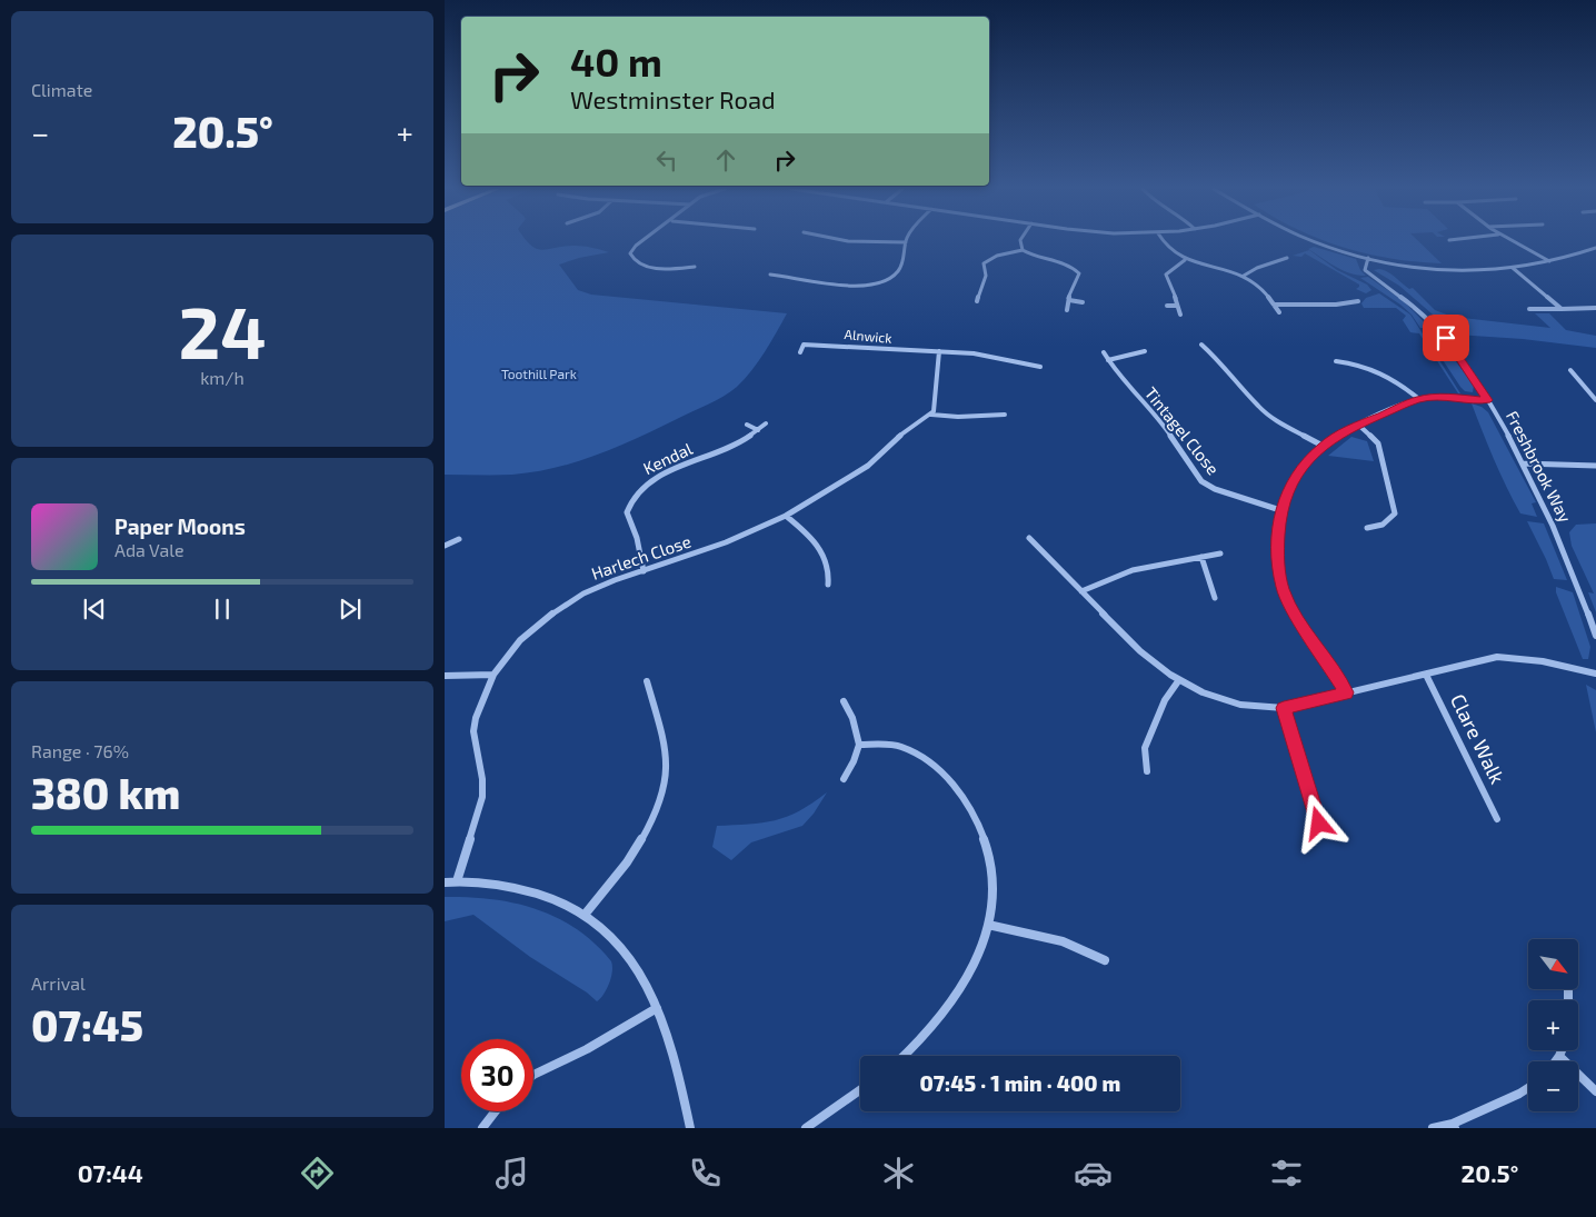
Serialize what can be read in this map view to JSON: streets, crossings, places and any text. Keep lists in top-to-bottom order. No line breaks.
{"streets":{"street":["Alnwick","Tintagel Close","Kendal","Freshbrook Way","Harlech Close","Clare Walk"]},"crossings":[["Kendal","Harlech Close"]],"parks":["Toothill Park"],"north":"bottom right","page":{"tile":["Climate",["24","km/h"],["Range · 76%","380 km"],["Arrival","07:45"]],"turn":["40 m","Westminster Road"],"heat":["−","20.5°","+"],"song":["Paper Moons","Ada Vale"],"map_buttons":["+","−"],"limit":"30","trip":"07:45 · 1 min · 400 m","tabs":["07:44","20.5°"]}}
